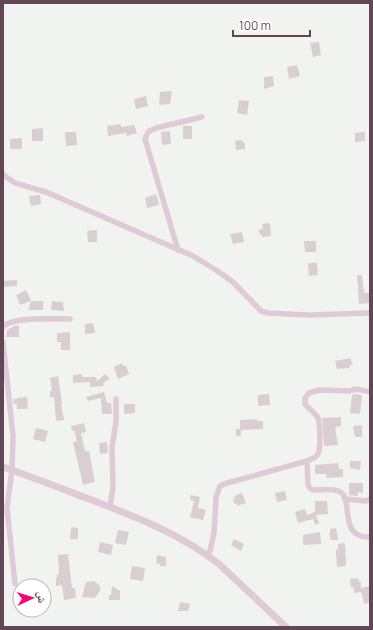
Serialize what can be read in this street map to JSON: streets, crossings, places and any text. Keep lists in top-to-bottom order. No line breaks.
{"scale_bar":"100 m","north":"right"}
